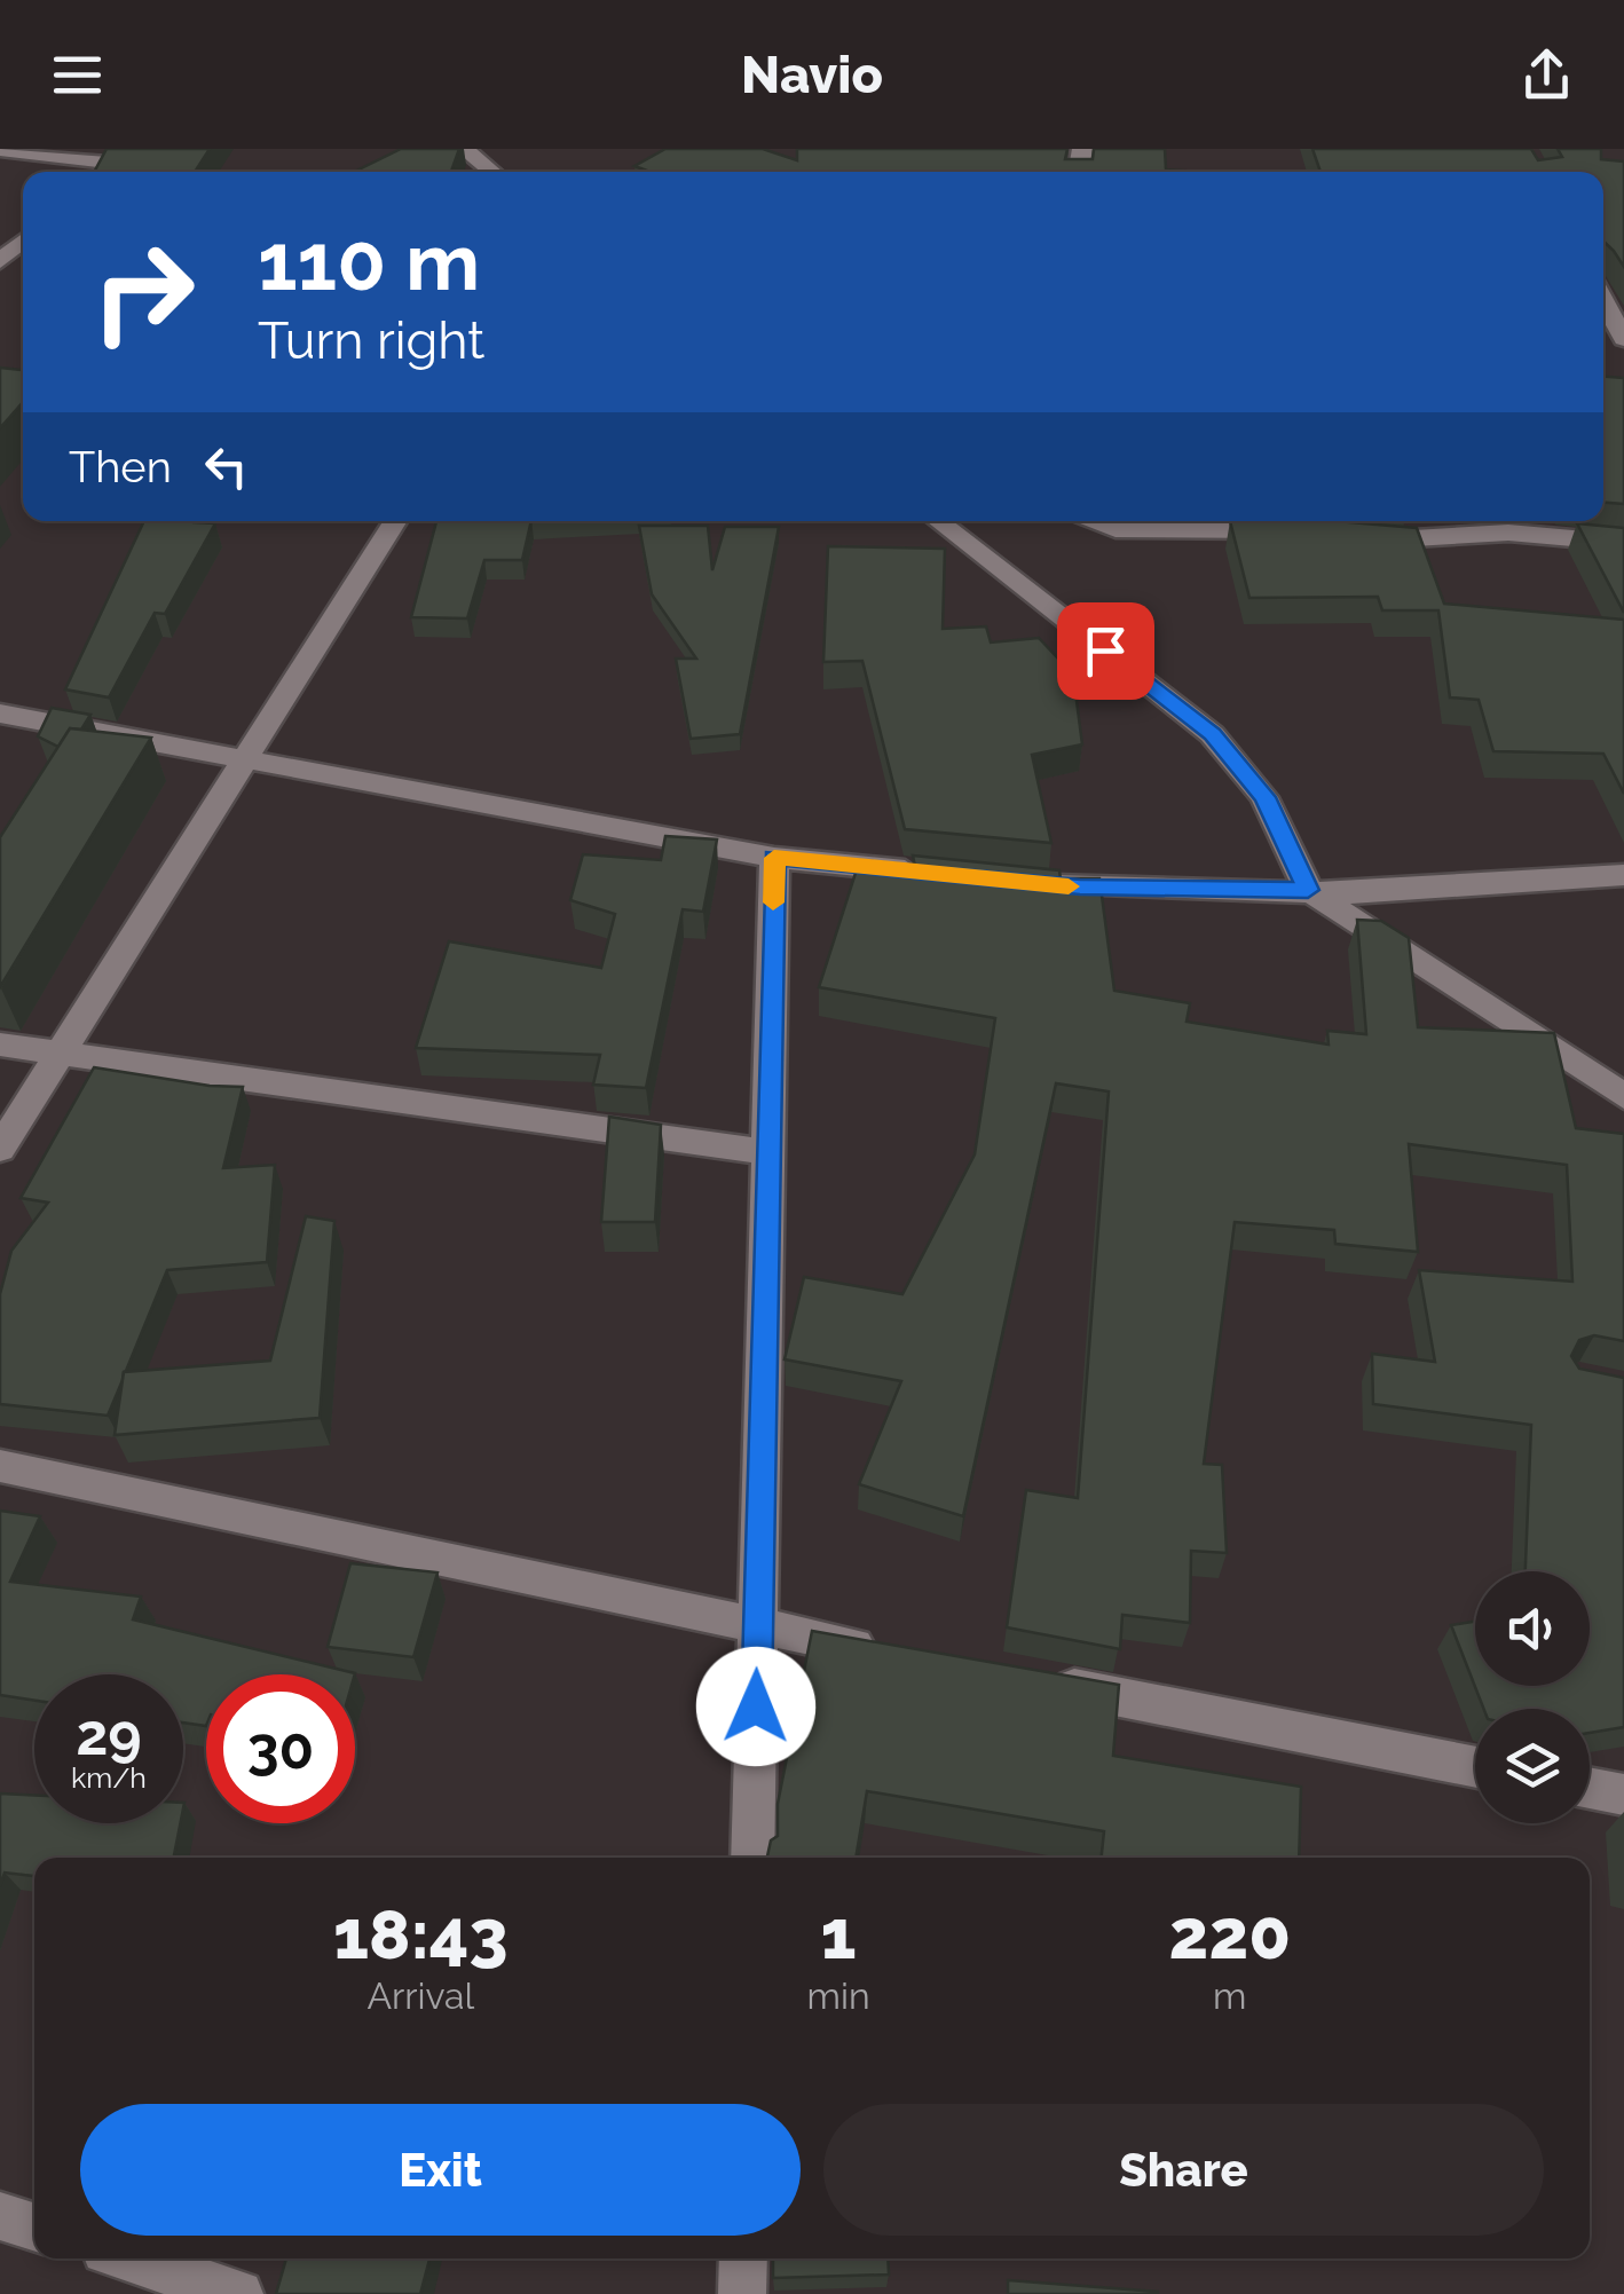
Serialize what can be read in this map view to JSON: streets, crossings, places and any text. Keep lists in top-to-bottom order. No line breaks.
{"page":{"header":"Navio","turn":["110 m","Turn right"],"then":"Then","speed":"29 km/h","limit":"30","eta":["18:43","Arrival","1","min","220","m"],"buttons":["Exit","Share"]}}
